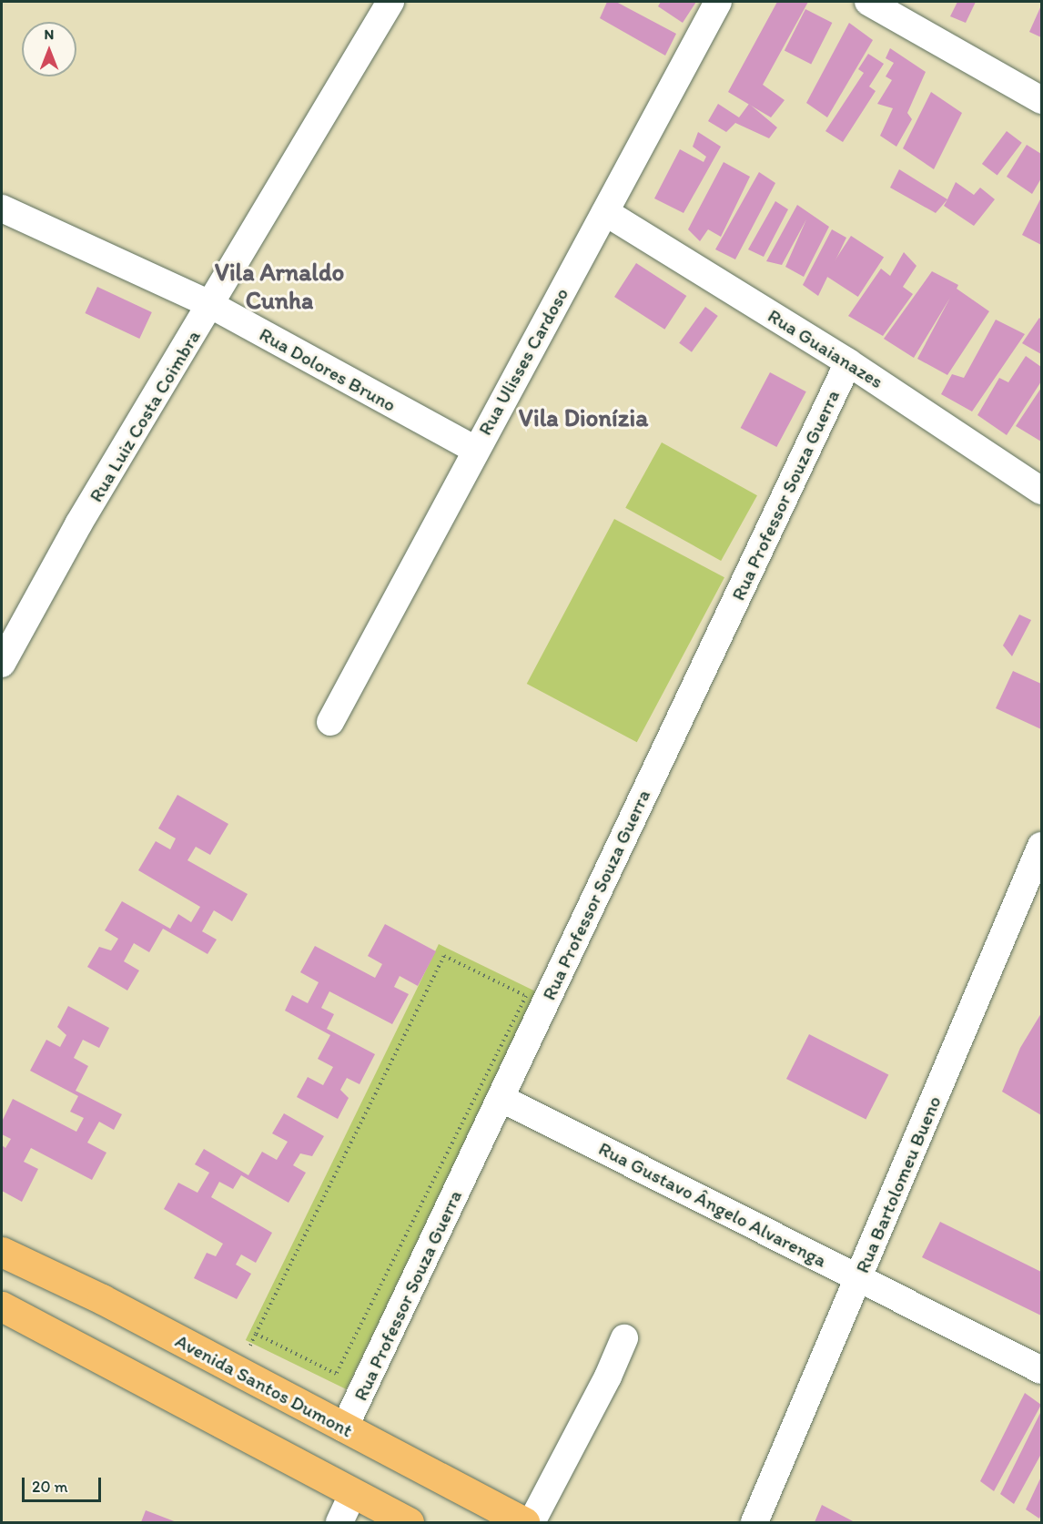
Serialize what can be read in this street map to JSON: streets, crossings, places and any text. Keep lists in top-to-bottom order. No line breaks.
{"streets":{"main road":["Avenida Santos Dumont"],"street":["Rua Guaianazes","Rua Ulisses Cardoso","Rua Dolores Bruno","Rua Luiz Costa Coimbra","Rua Professor Souza Guerra","Rua Bartolomeu Bueno","Rua Gustavo Ângelo Alvarenga"]},"crossings":[["Rua Guaianazes","Rua Ulisses Cardoso"],["Rua Guaianazes","Rua Professor Souza Guerra"],["Rua Ulisses Cardoso","Rua Dolores Bruno"],["Rua Dolores Bruno","Rua Luiz Costa Coimbra"],["Rua Professor Souza Guerra","Rua Gustavo Ângelo Alvarenga"],["Rua Professor Souza Guerra","Avenida Santos Dumont"],["Rua Bartolomeu Bueno","Rua Gustavo Ângelo Alvarenga"]],"districts":["Vila Arnaldo Cunha","Vila Dionízia"],"scale_bar":"20 m","north":"top"}
